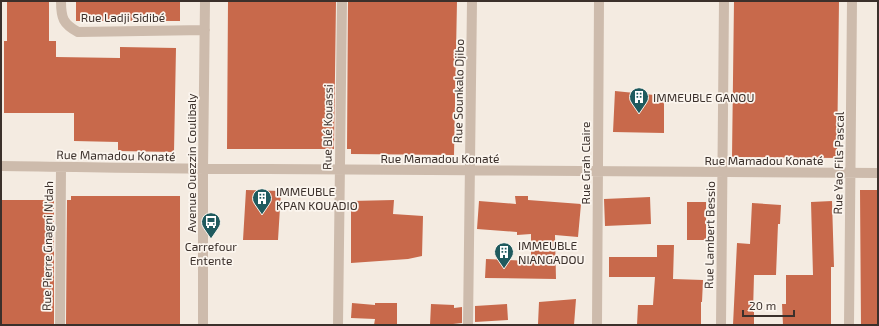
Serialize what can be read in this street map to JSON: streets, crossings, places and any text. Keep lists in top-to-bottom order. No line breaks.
{"streets":{"street":["Rue Ladji Sidibé","Rue Sounkalo Djibo","Rue Blé Kouassi","Rue Mamadou Konaté","Avenue Ouezzin Coulibaly","Rue Grah Claire","Rue Yao Fils Pascal","Rue Lambert Bessio","Rue Pierre Gnagni N'dah"]},"crossings":[["Rue Ladji Sidibé","Avenue Ouezzin Coulibaly"],["Rue Sounkalo Djibo","Rue Mamadou Konaté"],["Rue Blé Kouassi","Rue Mamadou Konaté"],["Rue Mamadou Konaté","Avenue Ouezzin Coulibaly"],["Rue Mamadou Konaté","Rue Grah Claire"],["Rue Mamadou Konaté","Rue Yao Fils Pascal"],["Rue Mamadou Konaté","Rue Lambert Bessio"],["Rue Mamadou Konaté","Rue Pierre Gnagni N'dah"]],"places":{"building":["IMMEUBLE GANOU","IMMEUBLE KPAN KOUADIO","IMMEUBLE NIANGADOU"],"bus stop":["Carrefour Entente"]},"scale_bar":"20 m"}
